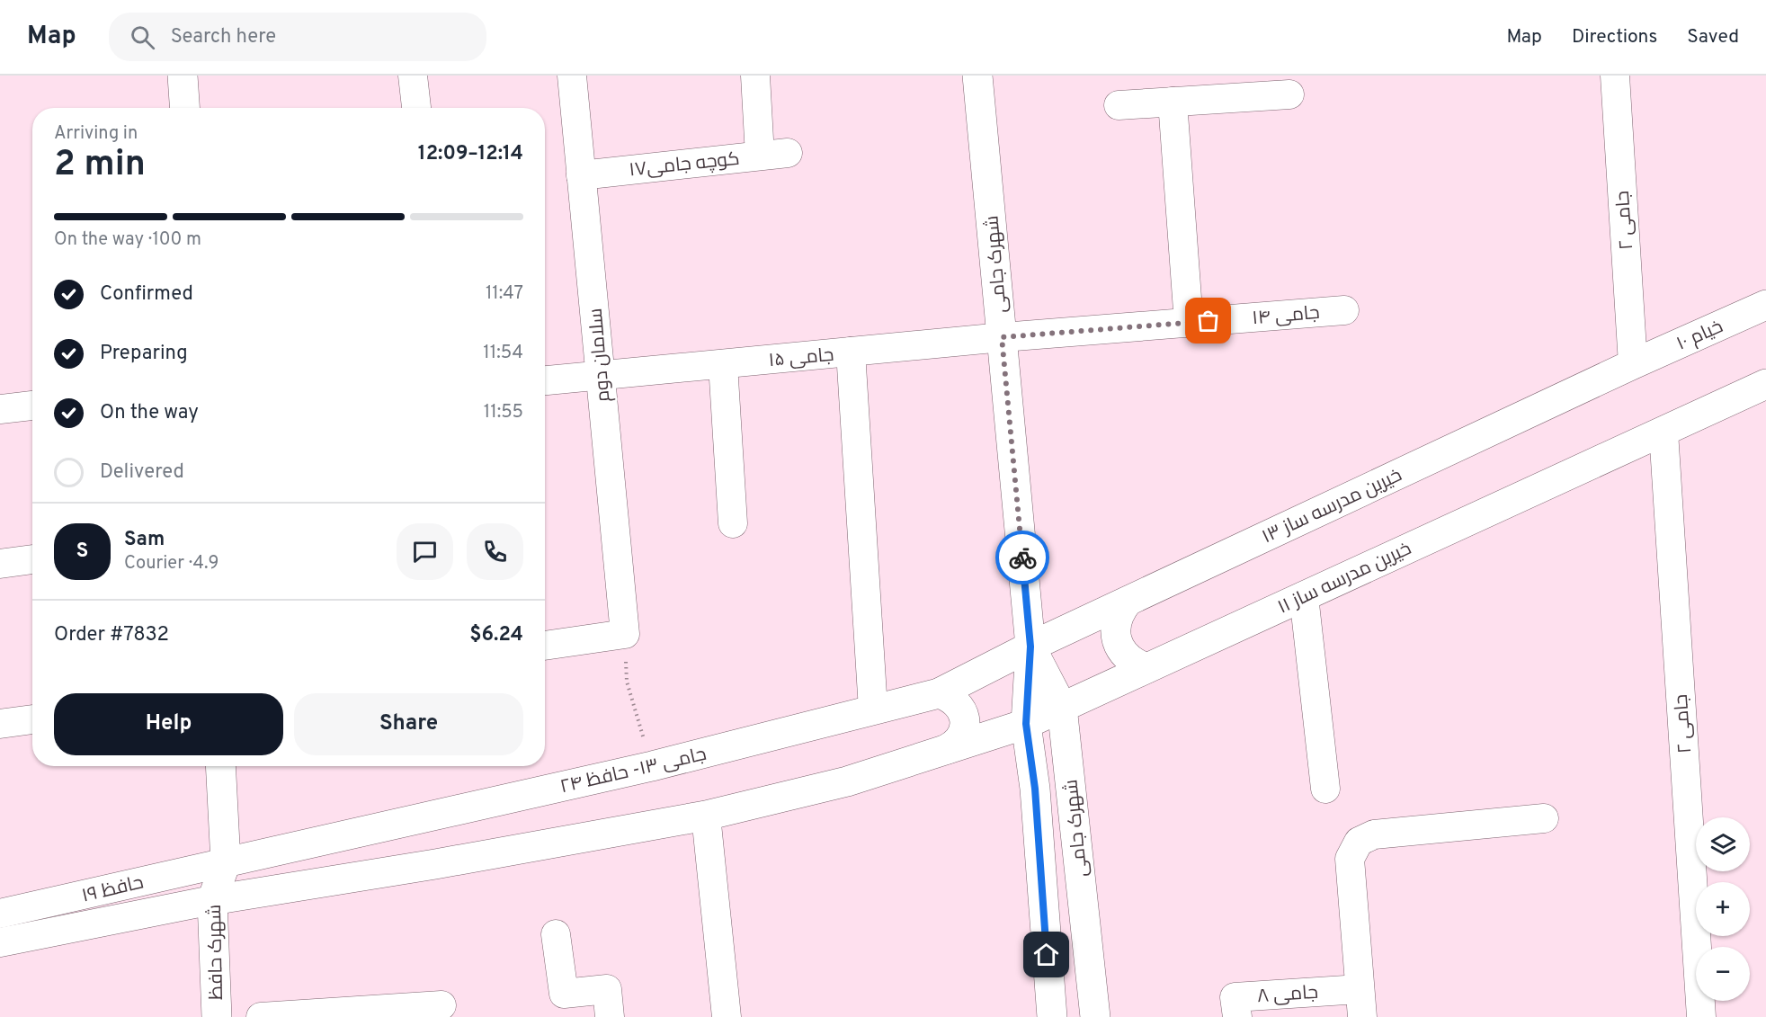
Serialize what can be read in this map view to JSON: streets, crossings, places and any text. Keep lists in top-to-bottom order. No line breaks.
{"streets":{"street":["کوچه جامی۱۷","جامی ۲","شهرک جامی","۱۴ جامی","۱۰ خیام","سلامان دوم","۱۵ جامی","۱۳ خیرین مدرسه ساز","۱۱ خیرین مدرسه ساز","جامی ۱۳- حافظ ۲۴","۱۹ حافظ","شهرک حافظ","۸ جامی"]},"crossings":[["کوچه جامی۱۷","سلامان دوم"],["جامی ۲","۱۰ خیام"],["جامی ۲","۱۳ خیرین مدرسه ساز"],["جامی ۲","۱۱ خیرین مدرسه ساز"],["شهرک جامی","۱۴ جامی"],["شهرک جامی","۱۵ جامی"],["شهرک جامی","۱۳ خیرین مدرسه ساز"],["شهرک جامی","۱۱ خیرین مدرسه ساز"],["شهرک جامی","جامی ۱۳- حافظ ۲۴"],["۱۴ جامی","۱۵ جامی"],["۱۰ خیام","۱۳ خیرین مدرسه ساز"],["سلامان دوم","۱۵ جامی"],["۱۳ خیرین مدرسه ساز","جامی ۱۳- حافظ ۲۴"],["جامی ۱۳- حافظ ۲۴","۱۹ حافظ"],["جامی ۱۳- حافظ ۲۴","شهرک حافظ"],["۱۹ حافظ","شهرک حافظ"]],"page":{"header":"Map","search":"Search here","nav":["Map","Directions","Saved"],"heading":["2 min","Arriving in","12:09–12:14"],"panel":["Sam","Courier · 4.9","Order #7832","$6.24"],"bar":"On the way · 100 m","list":[["Confirmed","11:47"],["Preparing","11:54"],["On the way","11:55"],"Delivered"],"round":"S","buttons":["Help","Share"],"map_buttons":["+","−"]}}
